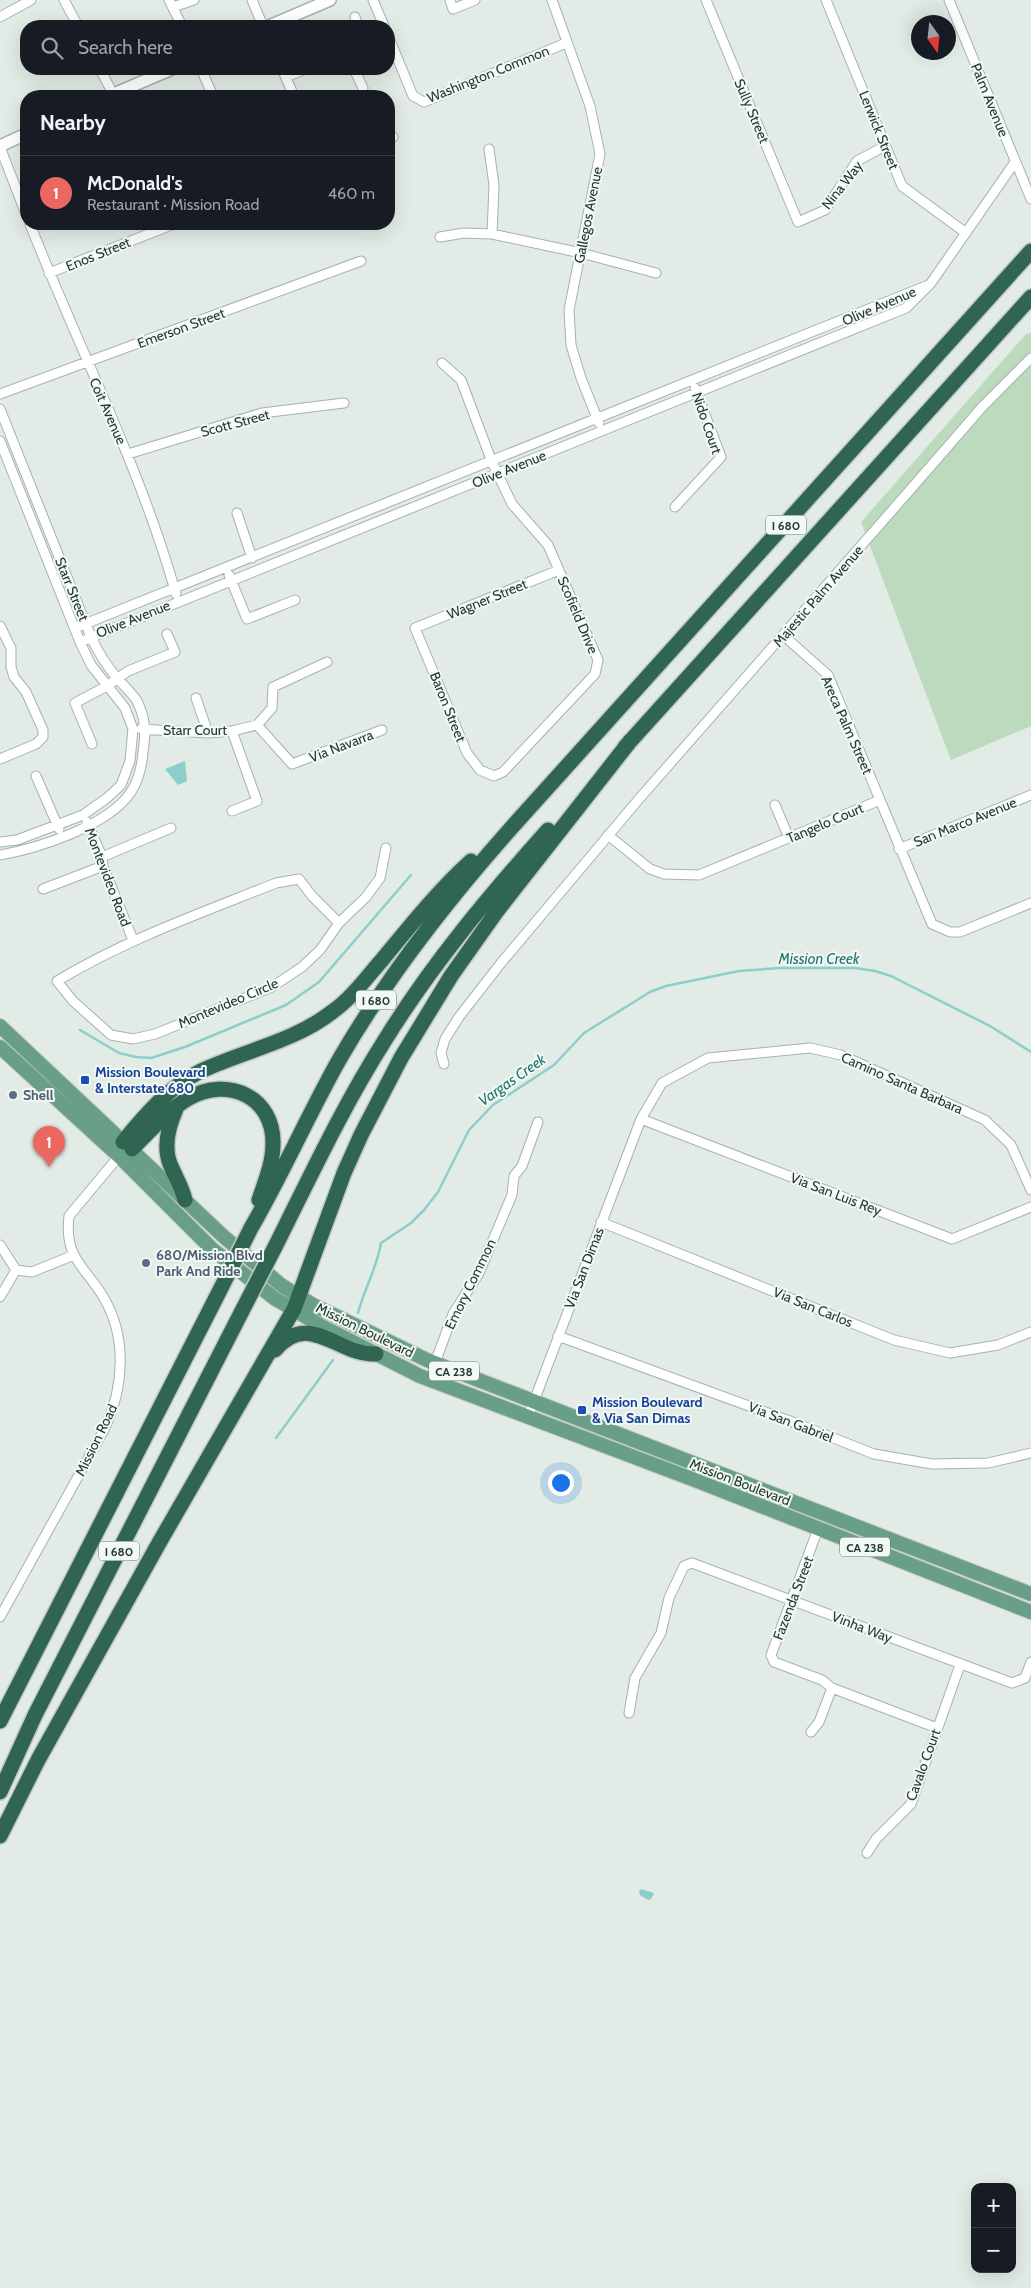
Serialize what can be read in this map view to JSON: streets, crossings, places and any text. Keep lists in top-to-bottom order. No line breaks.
{"streets":{"highway":["I 680"],"main road":["Mission Boulevard","CA 238"],"street":["Washington Common","Palm Avenue","Sully Street","Lerwick Street","Nina Way","Gallegos Avenue","Enos Street","Olive Avenue","Emerson Street","Coit Avenue","Scott Street","Nido Court","Starr Street","Majestic Palm Avenue","Wagner Street","Scofield Drive","Baron Street","Areca Palm Street","Starr Court","Via Navarra","San Marco Avenue","Tangelo Court","Montevideo Road","Montevideo Circle","Camino Santa Barbara","Via San Luis Rey","Via San Dimas","Emory Common","Via San Carlos","Via San Gabriel","Mission Road","Fazenda Street","Vinha Way","Cavalo Court"]},"crossings":[["Washington Common","Gallegos Avenue"],["Palm Avenue","Olive Avenue"],["Sully Street","Nina Way"],["Lerwick Street","Nina Way"],["Lerwick Street","Olive Avenue"],["Gallegos Avenue","Olive Avenue"],["Enos Street","Coit Avenue"],["Olive Avenue","Coit Avenue"],["Olive Avenue","Nido Court"],["Olive Avenue","Starr Street"],["Olive Avenue","Scofield Drive"],["Emerson Street","Coit Avenue"],["Coit Avenue","Scott Street"],["Starr Street","Starr Court"],["Starr Street","Montevideo Road"],["Majestic Palm Avenue","Areca Palm Street"],["Majestic Palm Avenue","Tangelo Court"],["Wagner Street","Scofield Drive"],["Wagner Street","Baron Street"],["Scofield Drive","Baron Street"],["Areca Palm Street","Tangelo Court"],["Starr Court","Via Navarra"],["San Marco Avenue","Tangelo Court"],["Montevideo Road","Montevideo Circle"],["Camino Santa Barbara","Via San Luis Rey"],["Camino Santa Barbara","Via San Dimas"],["Via San Luis Rey","Via San Dimas"],["Via San Dimas","Via San Carlos"],["Via San Dimas","Mission Boulevard"],["Via San Dimas","Via San Gabriel"],["Emory Common","Mission Boulevard"],["Mission Boulevard","Mission Road"],["Mission Boulevard","Fazenda Street"],["Fazenda Street","Vinha Way"],["Fazenda Street","Cavalo Court"],["Vinha Way","Cavalo Court"]],"water":["Mission Creek","Vargas Creek"],"places":{"transit":["Mission Boulevard & Interstate 680","Mission Boulevard & Via San Dimas"],"other":["Shell","680/Mission Blvd Park And Ride"]},"north":"bottom","page":{"search":"Search here","heading":"Nearby","list":[{"mark":"1","name":"McDonald's","note":"Restaurant · Mission Road","value":"460 m"}],"pins":"1","map_buttons":["+","−"]}}
